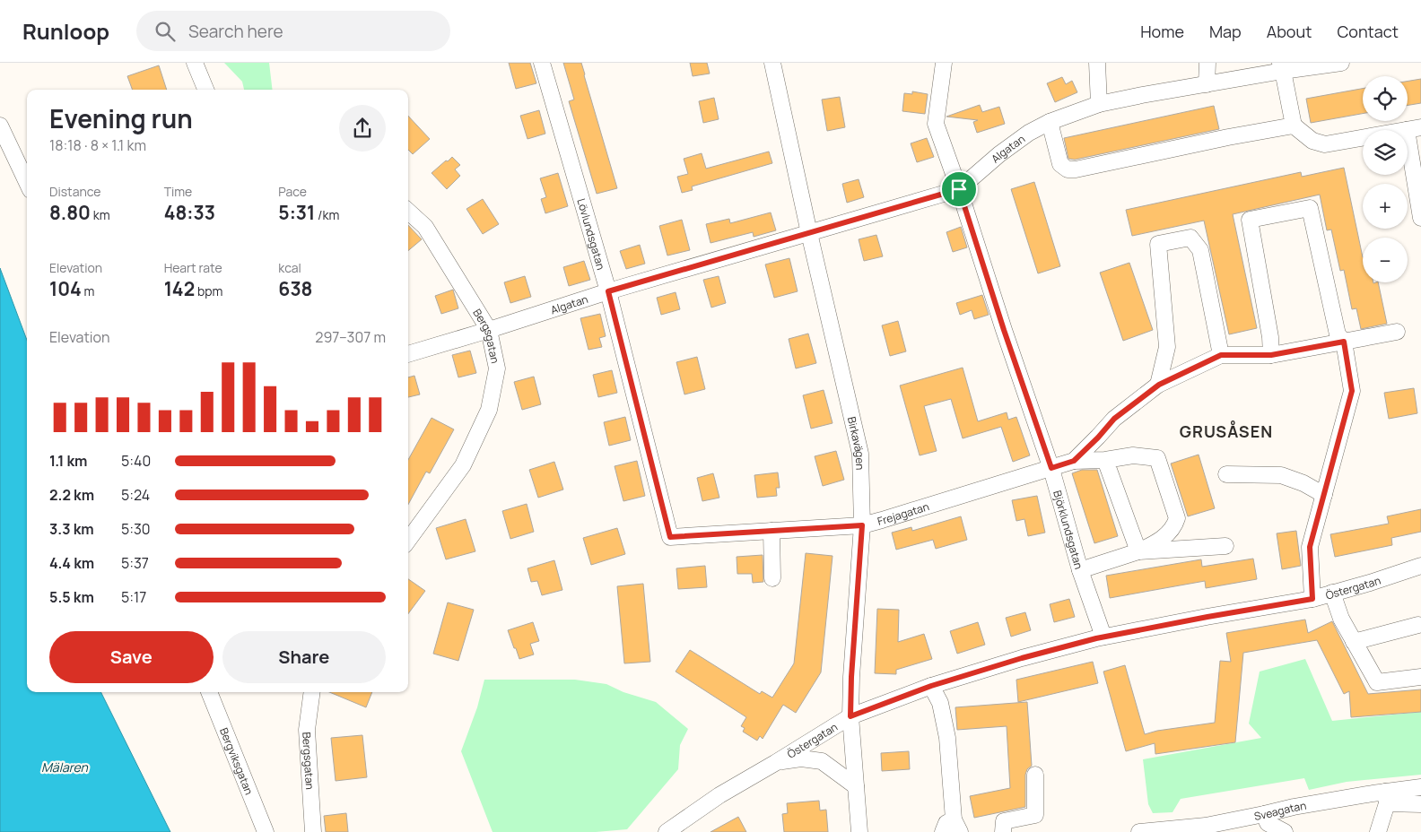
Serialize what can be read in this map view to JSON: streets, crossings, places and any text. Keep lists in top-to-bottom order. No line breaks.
{"streets":{"street":["Algatan","Lövlundsgatan","Bergsgatan","Birkavägen","Frejagatan","Björklundsgatan","Östergatan","Bergviksgatan","Sveagatan"]},"crossings":[["Algatan","Lövlundsgatan"],["Algatan","Bergsgatan"],["Algatan","Birkavägen"],["Algatan","Björklundsgatan"],["Lövlundsgatan","Frejagatan"],["Birkavägen","Frejagatan"],["Birkavägen","Östergatan"],["Frejagatan","Björklundsgatan"],["Björklundsgatan","Östergatan"]],"districts":["GRUSÅSEN"],"water":["Mälaren"],"page":{"header":"Runloop","search":"Search here","nav":["Home","Map","About","Contact"],"map_buttons":["+","−"],"heading":["Evening run","18:18 · 8 × 1.1 km"],"stats":[["Distance","8.80 km"],["Time","48:33"],["Pace","5:31 /km"],["Elevation","104 m"],["Heart rate","142 bpm"],["kcal","638"]],"chart":["Elevation","297–307 m"],"list":[{"name":"1.1 km","note":"5:40"},{"name":"2.2 km","note":"5:24"},{"name":"3.3 km","note":"5:30"},{"name":"4.4 km","note":"5:37"},{"name":"5.5 km","note":"5:17"}],"buttons":["Save","Share"]}}
